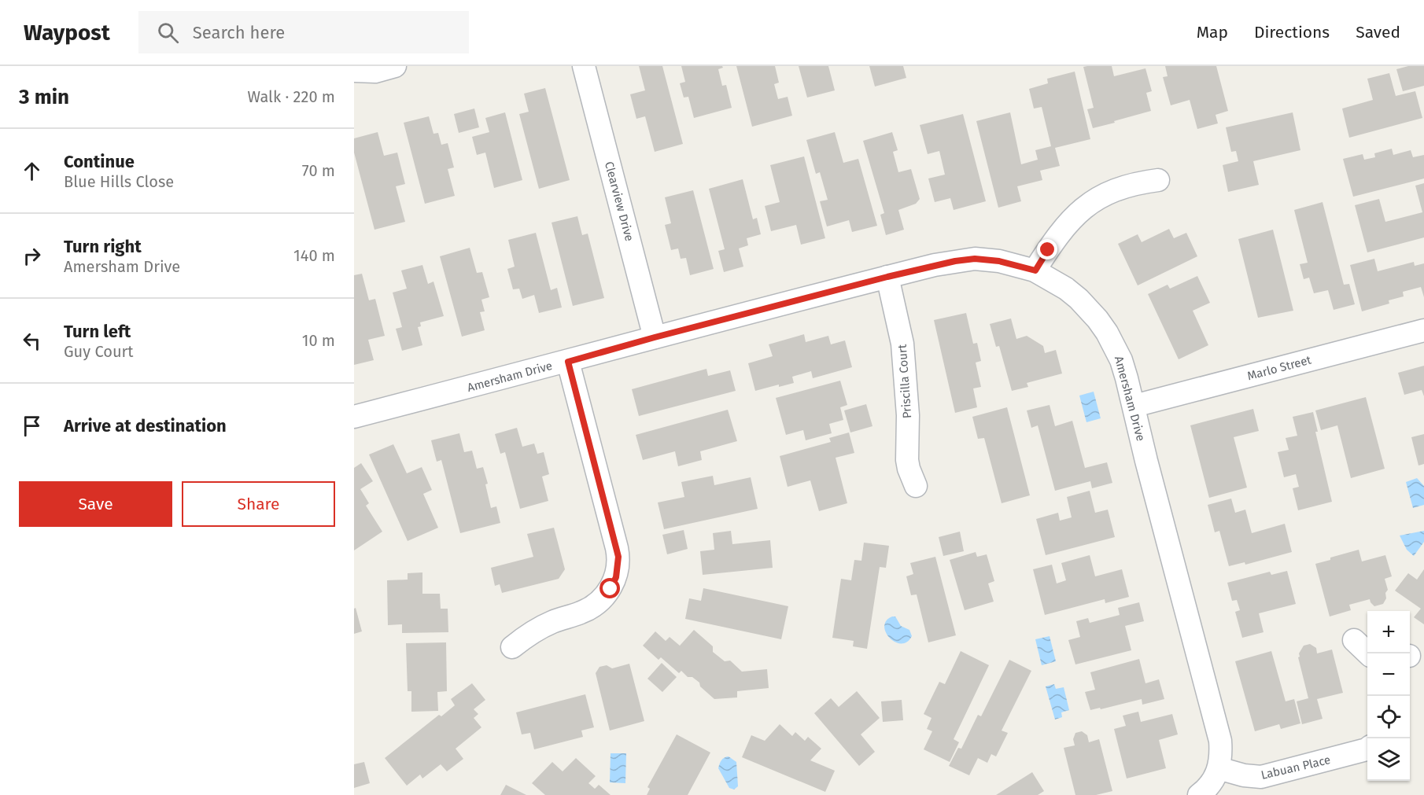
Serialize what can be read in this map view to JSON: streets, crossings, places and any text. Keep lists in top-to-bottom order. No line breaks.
{"streets":{"street":["Clearview Drive","Marlo Street","Amersham Drive","Priscilla Court","Labuan Place"]},"crossings":[["Clearview Drive","Amersham Drive"],["Marlo Street","Amersham Drive"],["Amersham Drive","Priscilla Court"],["Amersham Drive","Labuan Place"]],"page":{"header":"Waypost","search":"Search here","nav":["Map","Directions","Saved"],"heading":["3 min","Walk · 220 m"],"list":[["Continue","Blue Hills Close","70 m"],["Turn right","Amersham Drive","140 m"],["Turn left","Guy Court","10 m"],"Arrive at destination"],"buttons":["Save","Share"],"map_buttons":["+","−"]}}
